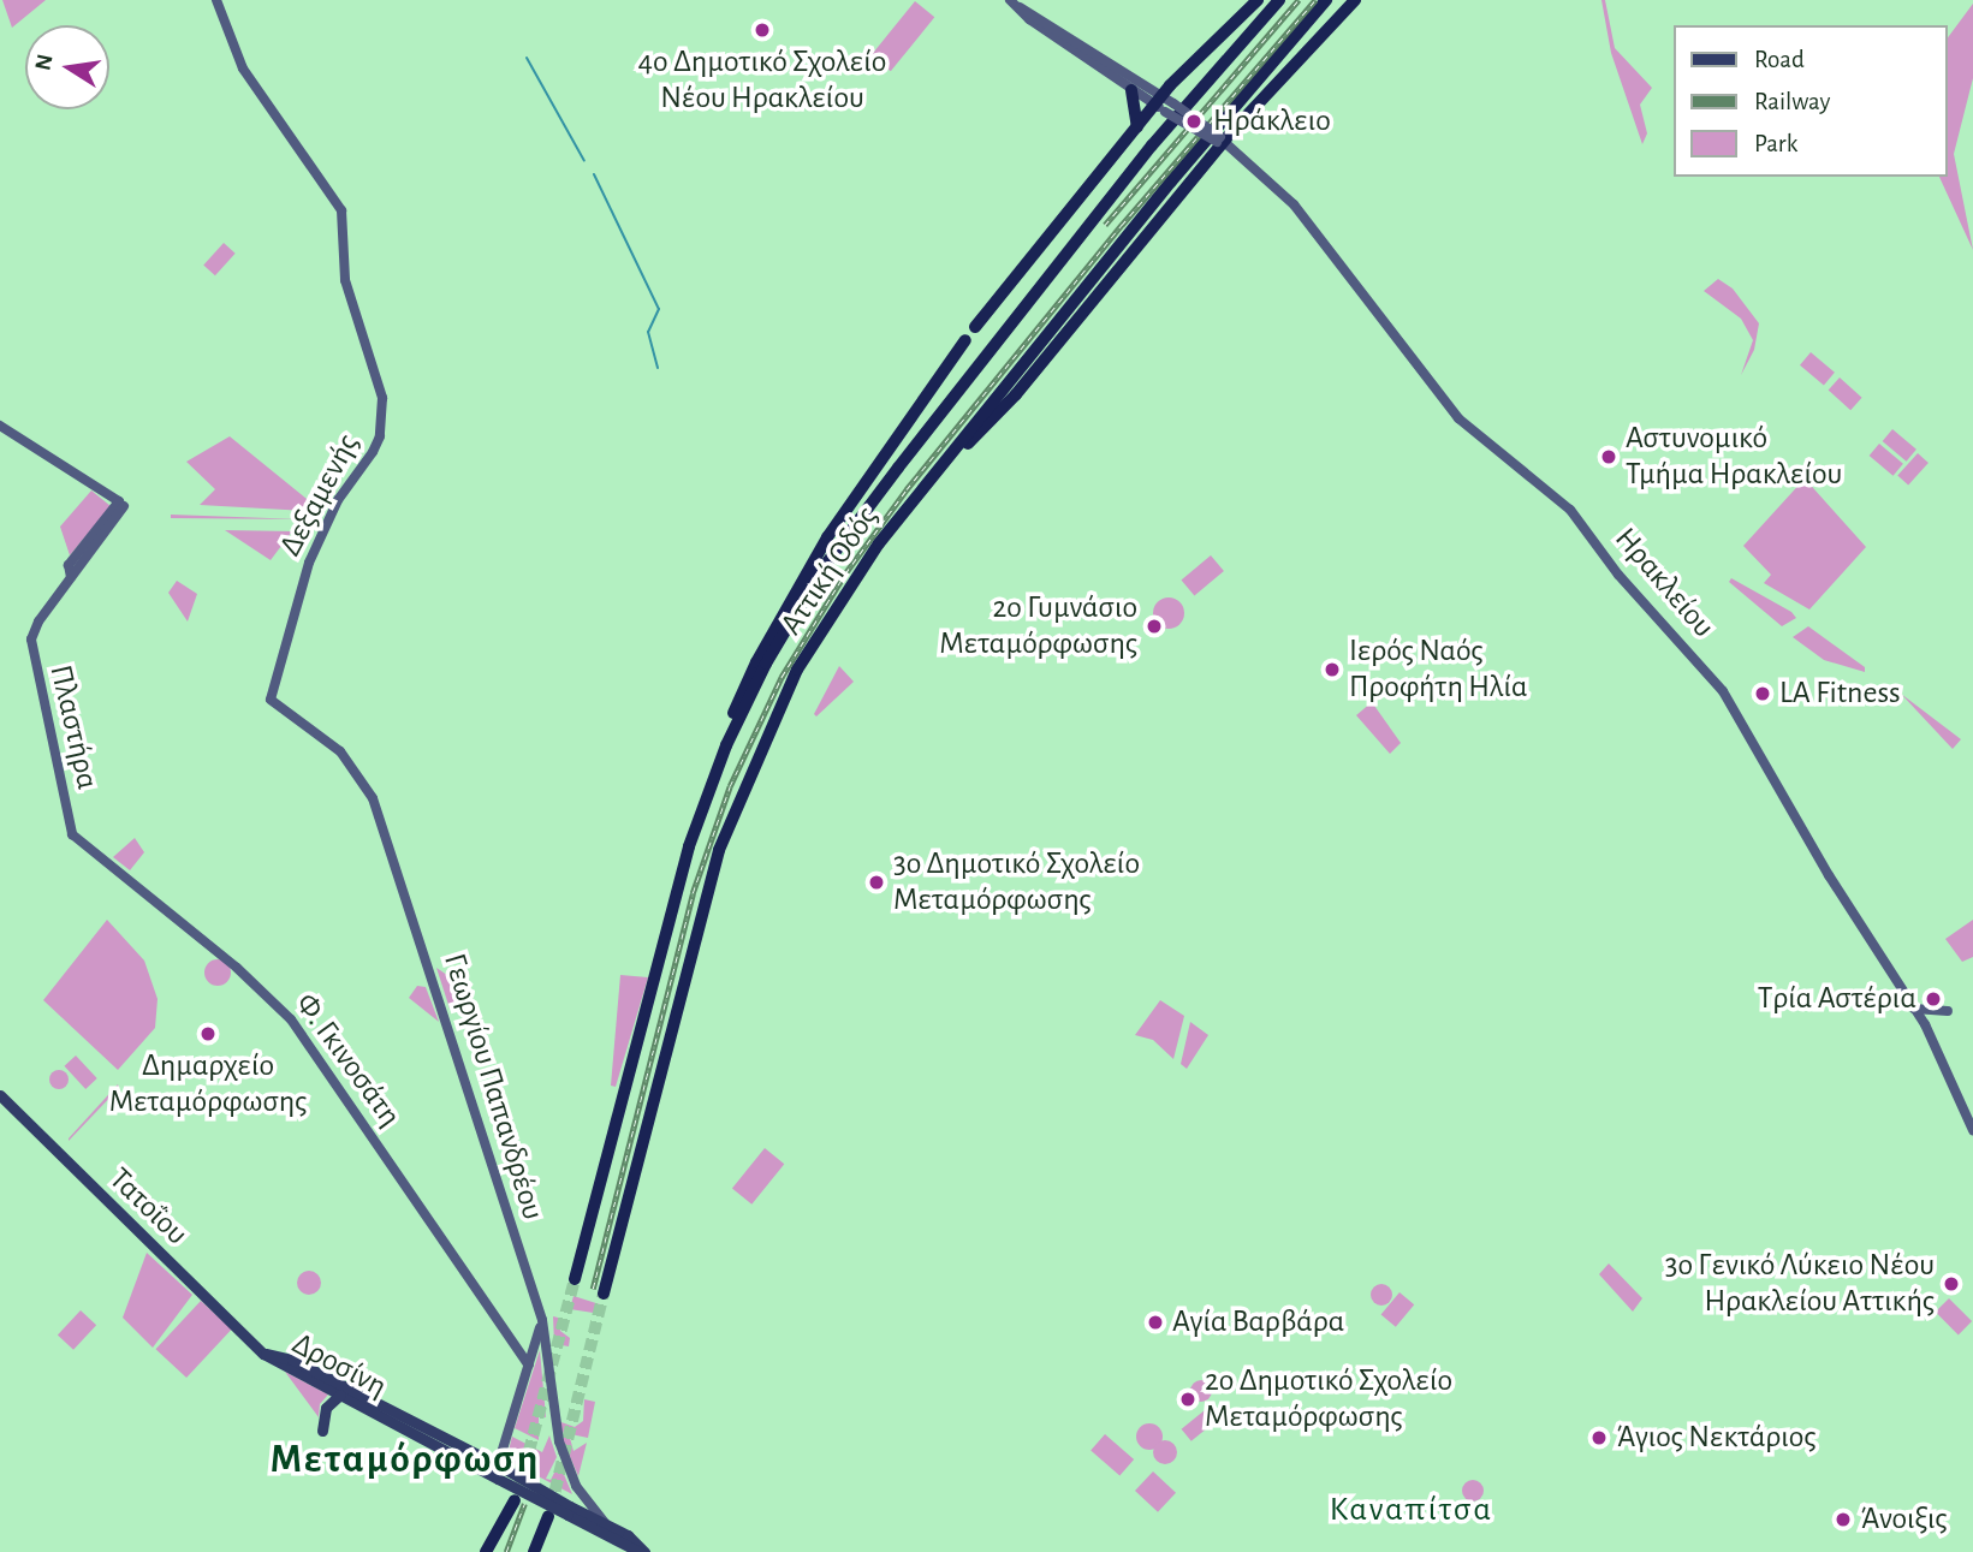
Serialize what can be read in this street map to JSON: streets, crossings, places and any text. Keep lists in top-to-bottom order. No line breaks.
{"streets":{"highway":["Αττική Οδός"],"main road":["Δεξαμενής","Ηρακλείου","Πλαστήρα","Φ. Γκινοσάτη","Γεωργίου Παπανδρέου","Τατοΐου","Δροσίνη"]},"crossings":[["Δεξαμενής","Γεωργίου Παπανδρέου"],["Πλαστήρα","Φ. Γκινοσάτη"],["Γεωργίου Παπανδρέου","Δροσίνη"],["Τατοΐου","Δροσίνη"]],"districts":["Μεταμόρφωση","Καναπίτσα"],"places":["4ο Δημοτικό Σχολείο Νέου Ηρακλείου","Ηράκλειο","Αστυνομικό Τμήμα Ηρακλείου","2ο Γυμνάσιο Μεταμόρφωσης","Ιερός Ναός Προφήτη Ηλία","LA Fitness","3ο Δημοτικό Σχολείο Μεταμόρφωσης","Τρία Αστέρια","Δημαρχείο Μεταμόρφωσης","3ο Γενικό Λύκειο Νέου Ηρακλείου Αττικής","Αγία Βαρβάρα","2ο Δημοτικό Σχολείο Μεταμόρφωσης","Άγιος Νεκτάριος","Άνοιξις"],"legend":["Road","Railway","Park"],"north":"left"}
